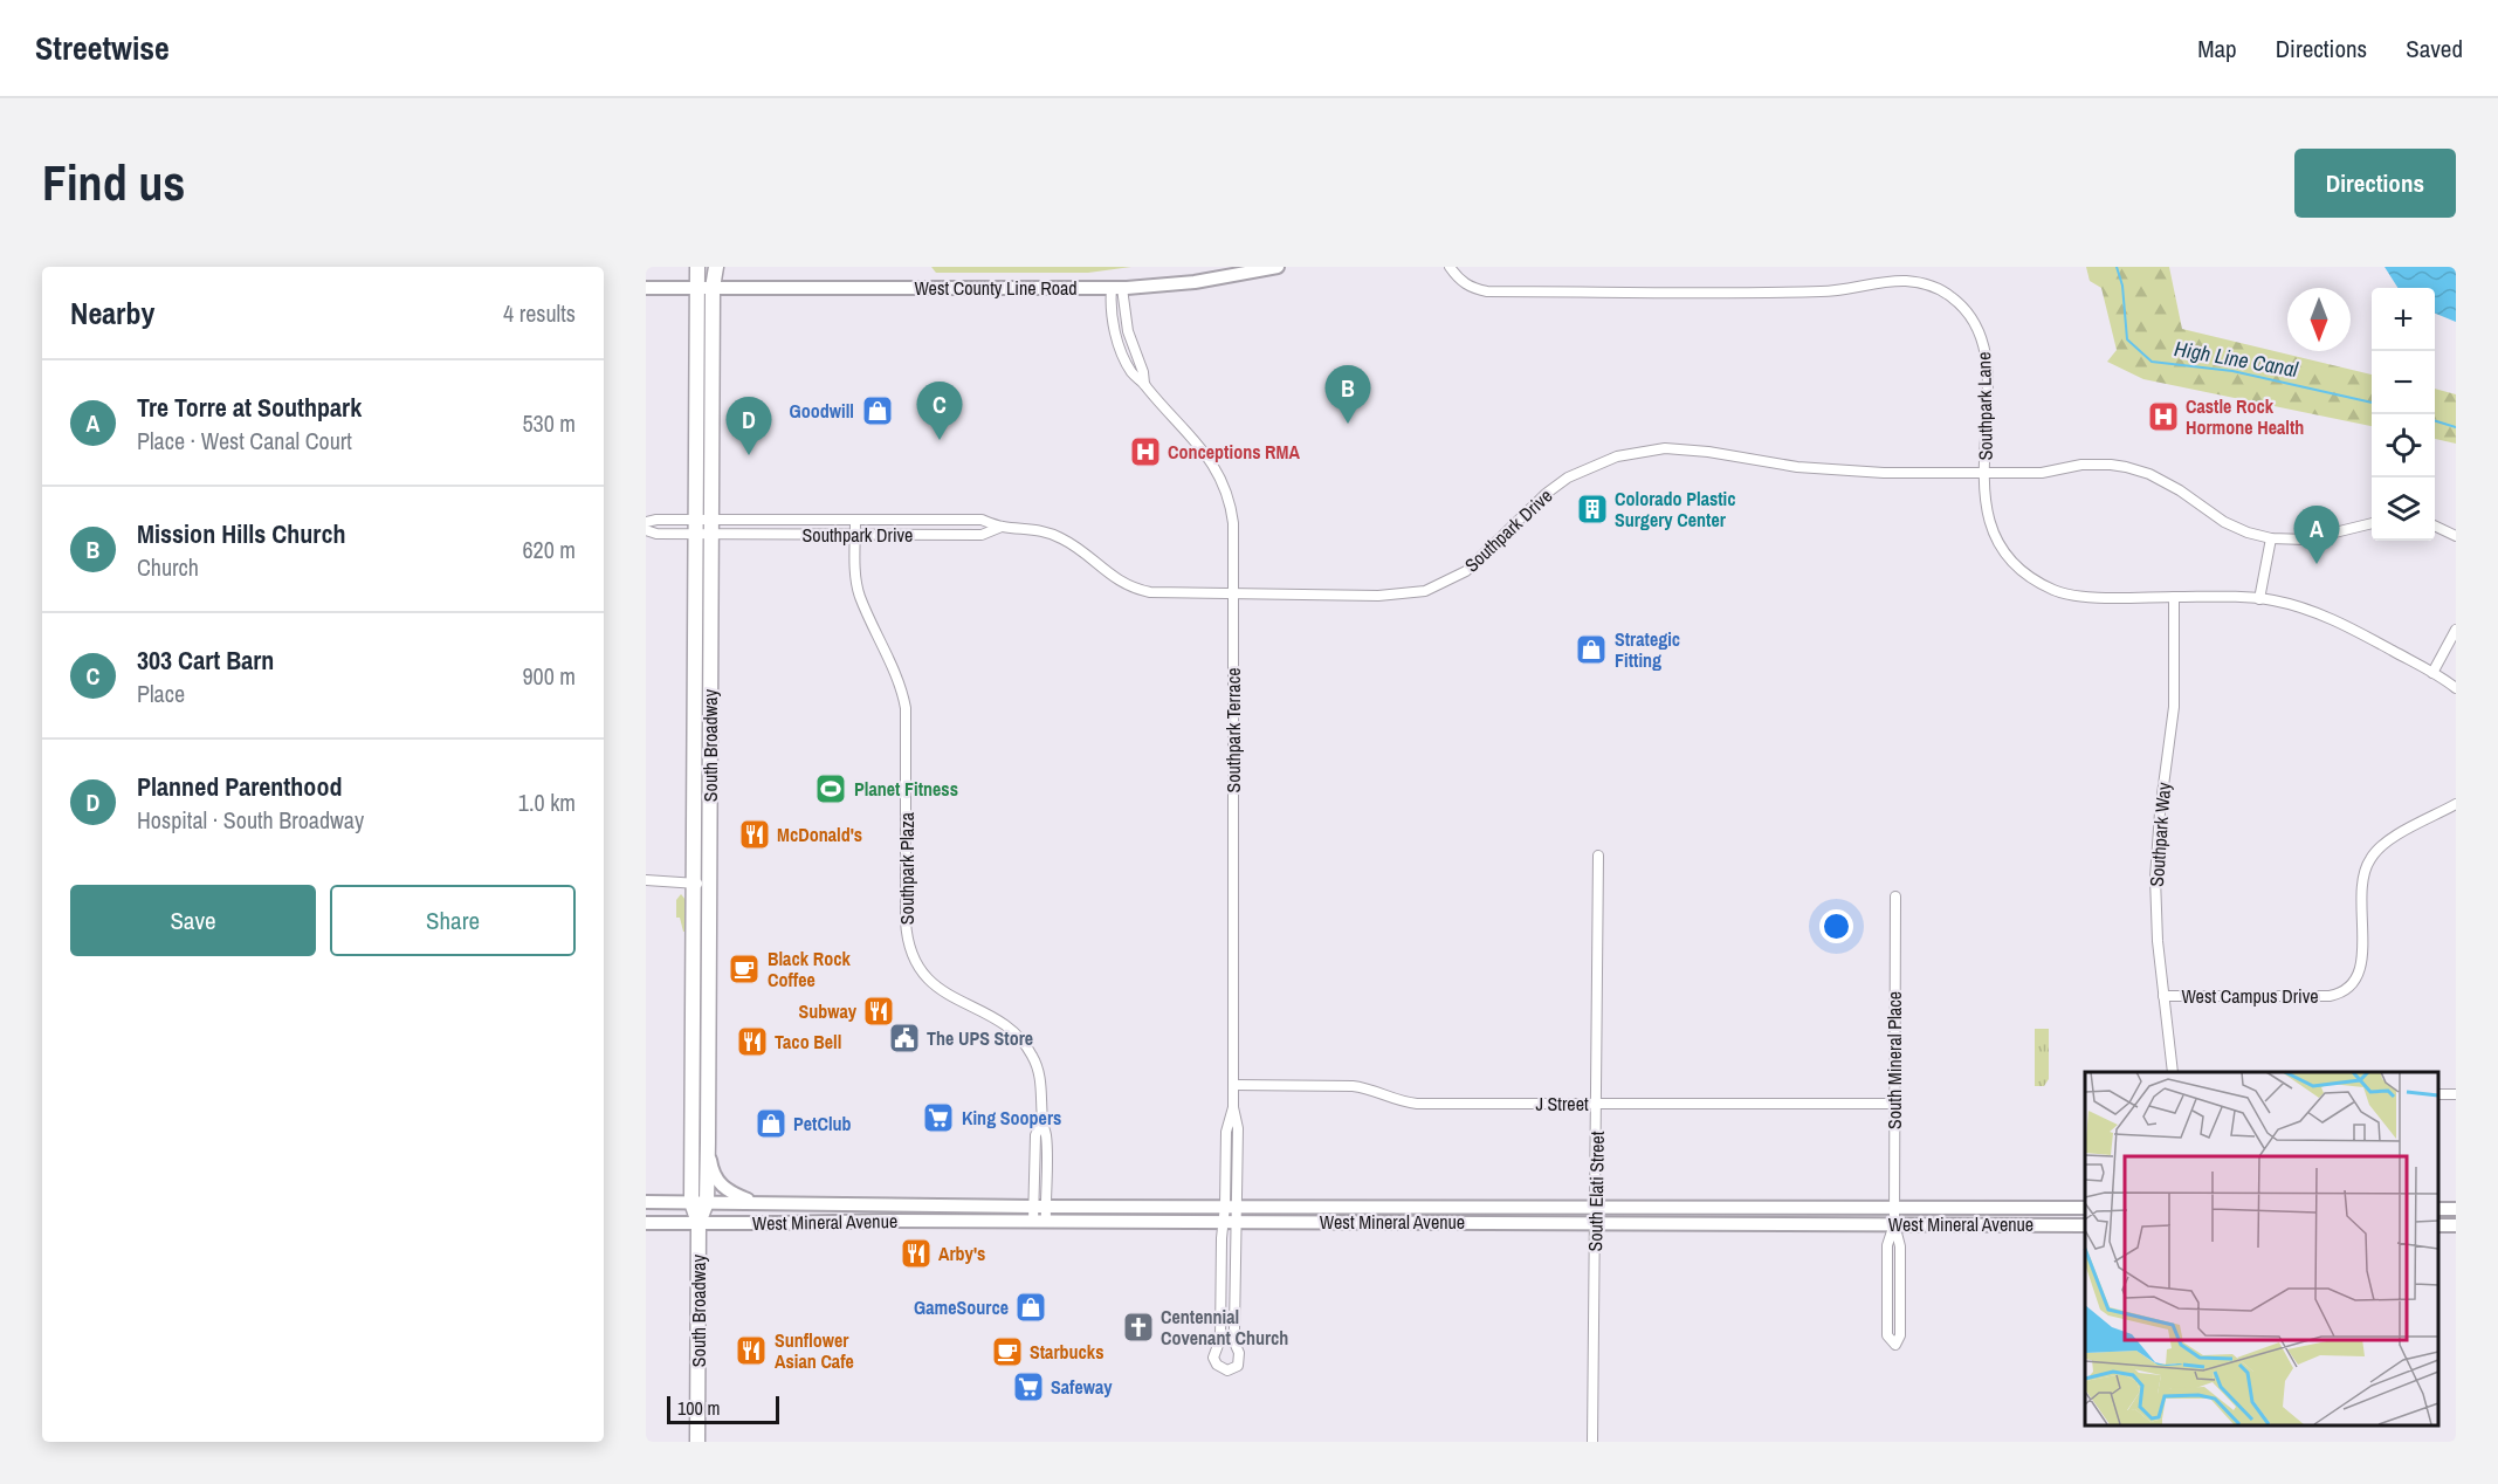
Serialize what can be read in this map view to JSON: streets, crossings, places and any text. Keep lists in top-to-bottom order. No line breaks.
{"streets":{"main road":["West County Line Road","South Broadway","West Mineral Avenue"],"street":["Southpark Lane","Southpark Drive","Southpark Terrace","Southpark Way","Southpark Plaza","West Campus Drive","South Mineral Place","J Street","South Elati Street"]},"crossings":[["West County Line Road","Southpark Terrace"],["West County Line Road","South Broadway"],["Southpark Lane","Southpark Drive"],["Southpark Lane","Southpark Way"],["Southpark Drive","Southpark Terrace"],["Southpark Drive","South Broadway"],["Southpark Drive","Southpark Plaza"],["Southpark Terrace","J Street"],["Southpark Terrace","West Mineral Avenue"],["South Broadway","West Mineral Avenue"],["Southpark Way","West Campus Drive"],["Southpark Plaza","West Mineral Avenue"],["South Mineral Place","J Street"],["South Mineral Place","West Mineral Avenue"],["J Street","South Elati Street"],["South Elati Street","West Mineral Avenue"]],"water":["High Line Canal"],"places":{"shop":["Goodwill","Strategic Fitting","PetClub","GameSource"],"hospital":["Castle Rock Hormone Health","Conceptions RMA"],"building":["Colorado Plastic Surgery Center"],"sports":["Planet Fitness"],"restaurant":["McDonald's","Subway","Taco Bell","Arby's","Sunflower Asian Cafe"],"cafe":["Black Rock Coffee","Starbucks"],"public building":["The UPS Store"],"supermarket":["King Soopers","Safeway"],"church":["Centennial Covenant Church"]},"scale_bar":"100 m","north":"bottom","page":{"header":"Streetwise","nav":["Map","Directions","Saved"],"buttons":["Directions",["Save","Share"]],"title":"Find us","heading":["Nearby","4 results"],"map_buttons":["+","−"],"list":[{"mark":"A","name":"Tre Torre at Southpark","note":"Place · West Canal Court","value":"530 m"},{"mark":"B","name":"Mission Hills Church","note":"Church","value":"620 m"},{"mark":"C","name":"303 Cart Barn","note":"Place","value":"900 m"},{"mark":"D","name":"Planned Parenthood","note":"Hospital · South Broadway","value":"1.0 km"}],"pins":["B","C","D","A"],"scale":"100 m"}}
